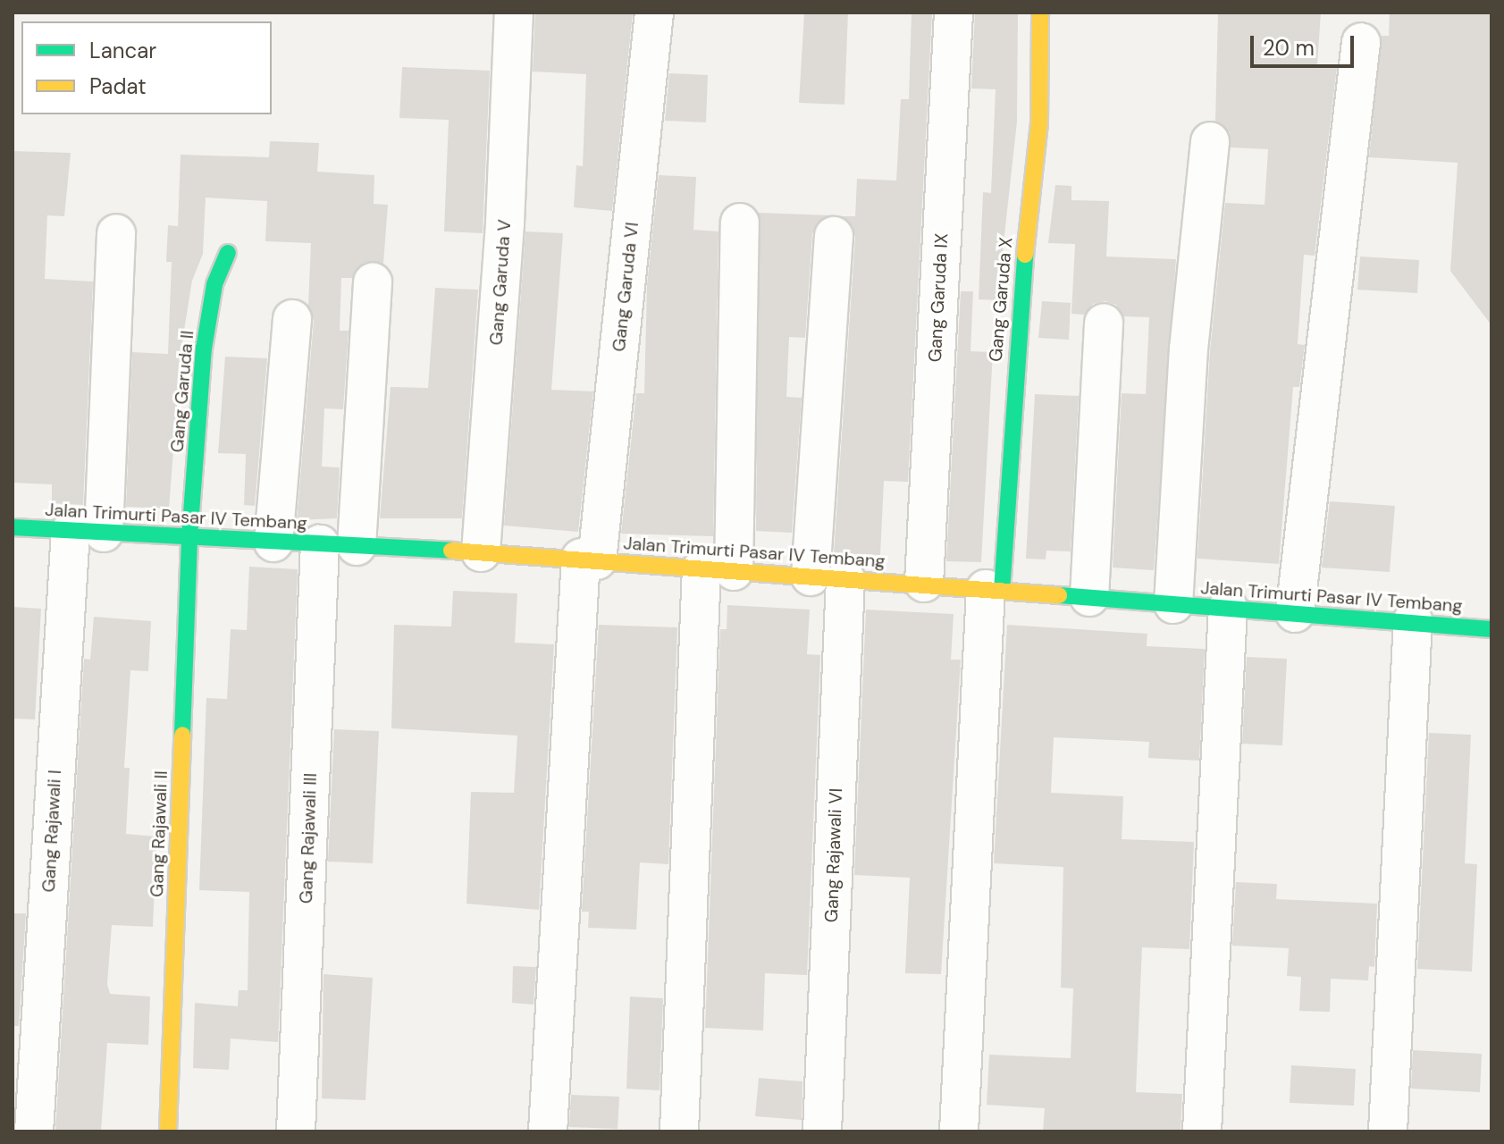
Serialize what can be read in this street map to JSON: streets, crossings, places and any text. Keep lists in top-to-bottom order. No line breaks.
{"streets":{"street":["Gang Garuda V","Gang Garuda VI","Gang Garuda IX","Gang Garuda X","Gang Garuda II","Jalan Trimurti Pasar IV Tembang","Gang Rajawali I","Gang Rajawali II","Gang Rajawali III","Gang Rajawali VI"]},"crossings":[["Gang Garuda V","Jalan Trimurti Pasar IV Tembang"],["Gang Garuda VI","Jalan Trimurti Pasar IV Tembang"],["Gang Garuda IX","Jalan Trimurti Pasar IV Tembang"],["Gang Garuda X","Jalan Trimurti Pasar IV Tembang"],["Gang Garuda II","Jalan Trimurti Pasar IV Tembang"],["Gang Garuda II","Gang Rajawali II"],["Jalan Trimurti Pasar IV Tembang","Gang Rajawali I"],["Jalan Trimurti Pasar IV Tembang","Gang Rajawali II"],["Jalan Trimurti Pasar IV Tembang","Gang Rajawali III"],["Jalan Trimurti Pasar IV Tembang","Gang Rajawali VI"]],"legend":["Lancar","Padat"],"scale_bar":"20 m"}
